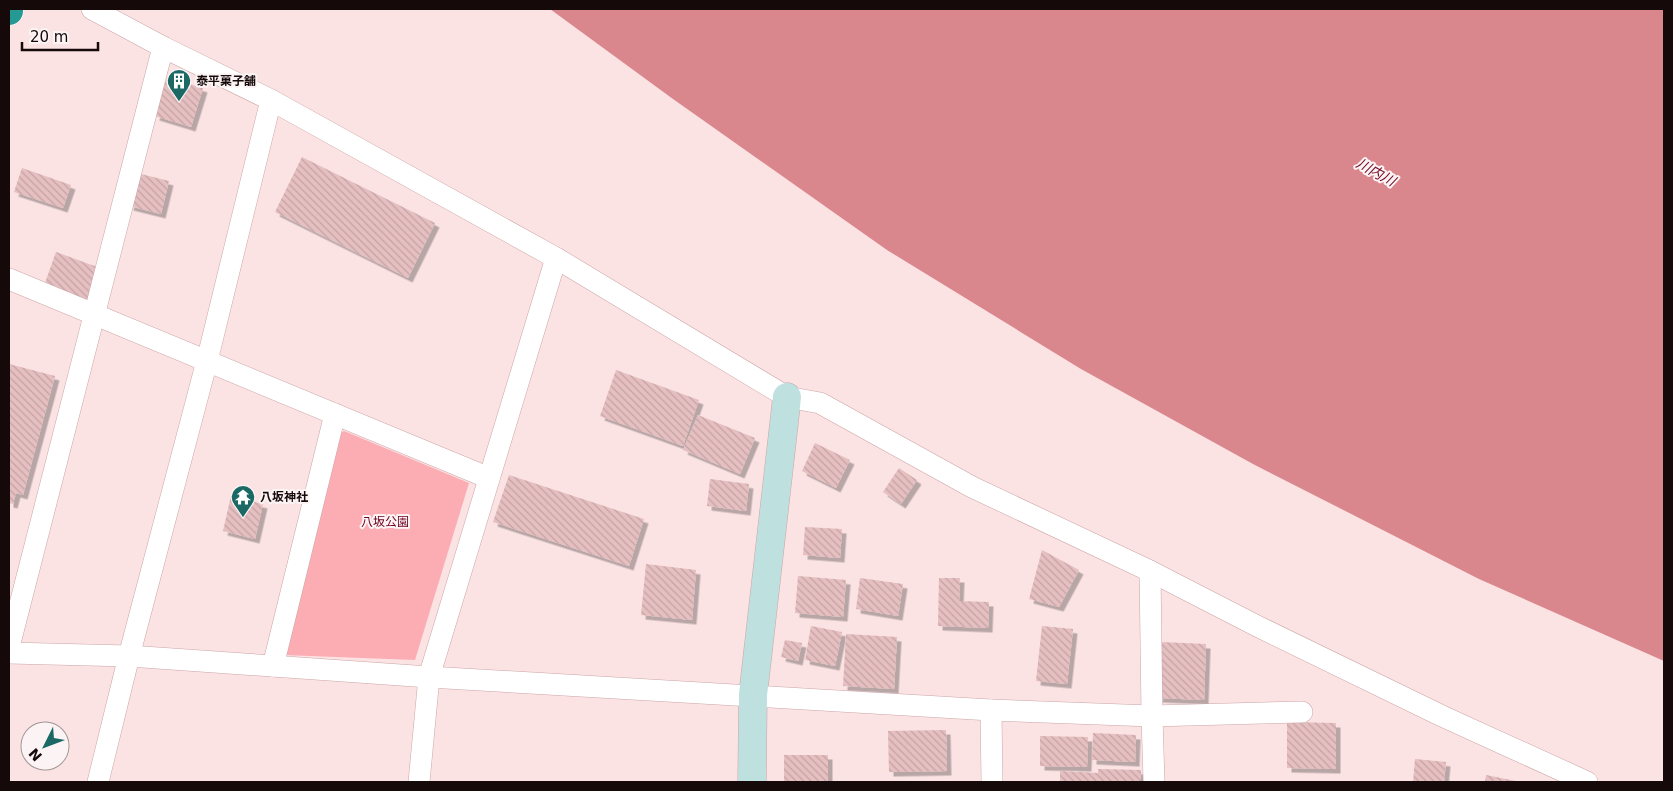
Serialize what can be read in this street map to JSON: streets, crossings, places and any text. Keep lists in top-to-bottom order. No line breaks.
{"water":["川内川"],"parks":["八坂公園"],"places":{"building":["泰平菓子舗"],"temple":["八坂神社"]},"scale_bar":"20 m","north":"bottom left"}
